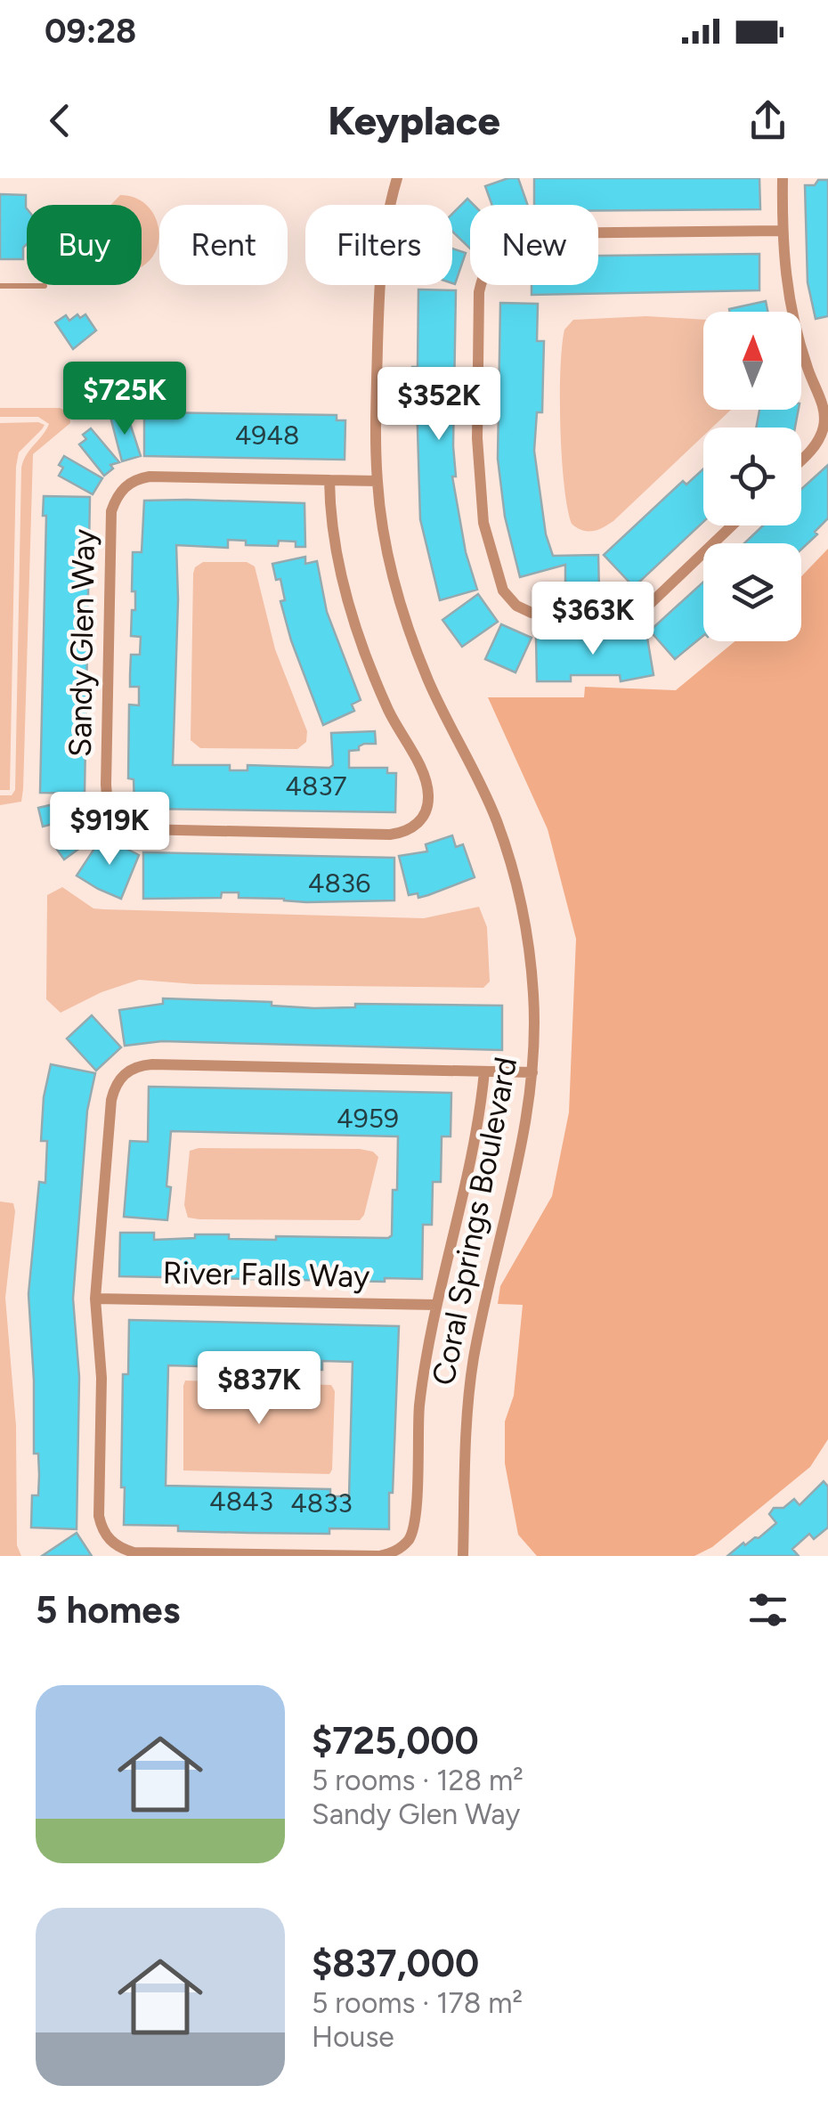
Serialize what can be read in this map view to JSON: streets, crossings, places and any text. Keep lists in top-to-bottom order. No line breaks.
{"streets":{"street":["Sandy Glen Way","Coral Springs Boulevard","River Falls Way"]},"crossings":[["Sandy Glen Way","Coral Springs Boulevard"]],"house_numbers":["4948","4837","4836","4959","4843","4833"],"north":"top","page":{"status":"09:28","header":"Keyplace","chip":["Buy","Rent","Filters","New"],"price":["$725K","$352K","$363K","$919K","$837K"],"heading":"5 homes","list":[{"name":"$725,000","note":"5 rooms · 128 m² · Sandy Glen Way"},{"name":"$837,000","note":"5 rooms · 178 m² · House"}]}}
